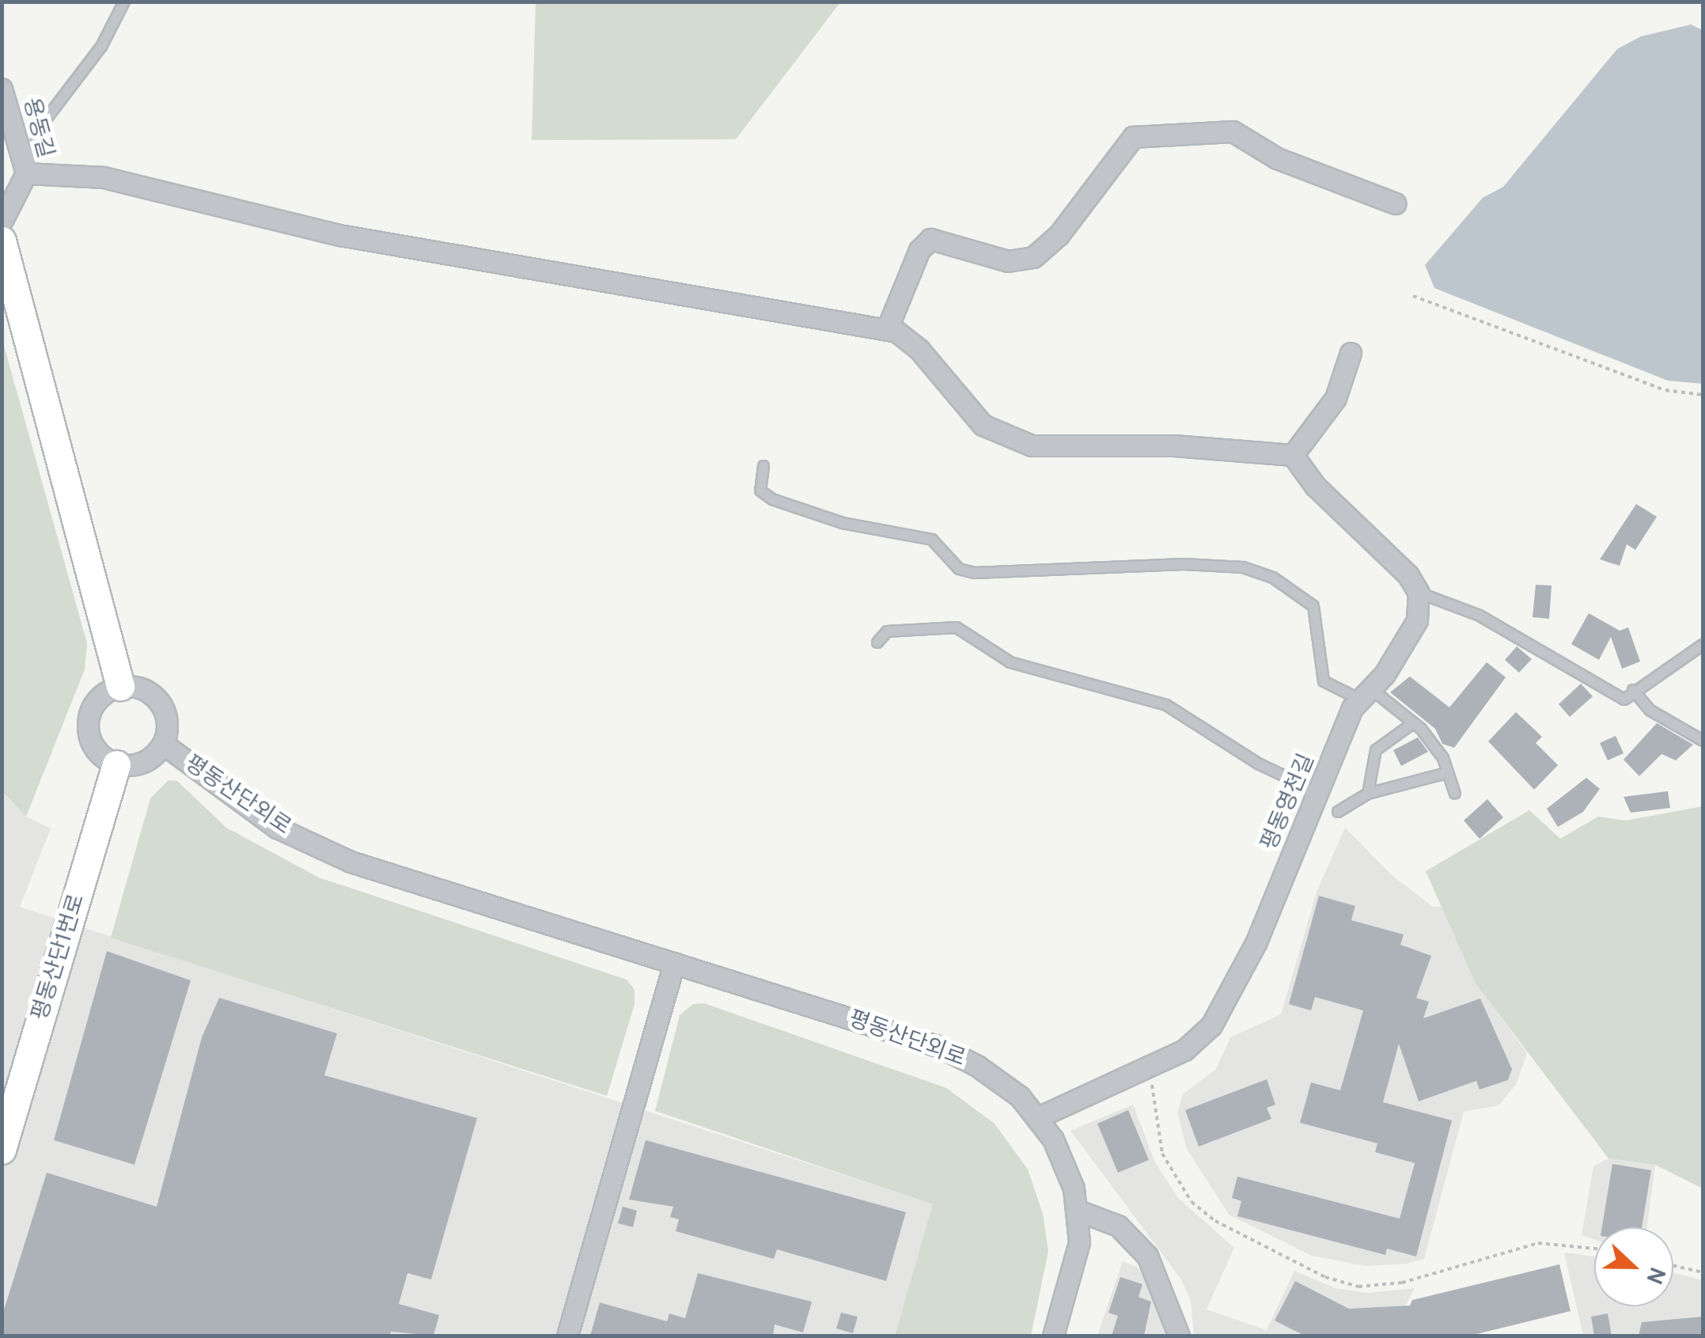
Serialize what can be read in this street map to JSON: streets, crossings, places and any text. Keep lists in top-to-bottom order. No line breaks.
{"streets":{"street":["용동길","평동산단외로","평동영천길","평동산단1번로"]},"crossings":[["평동산단외로","평동영천길"],["평동산단외로","평동산단1번로"]],"north":"right"}
